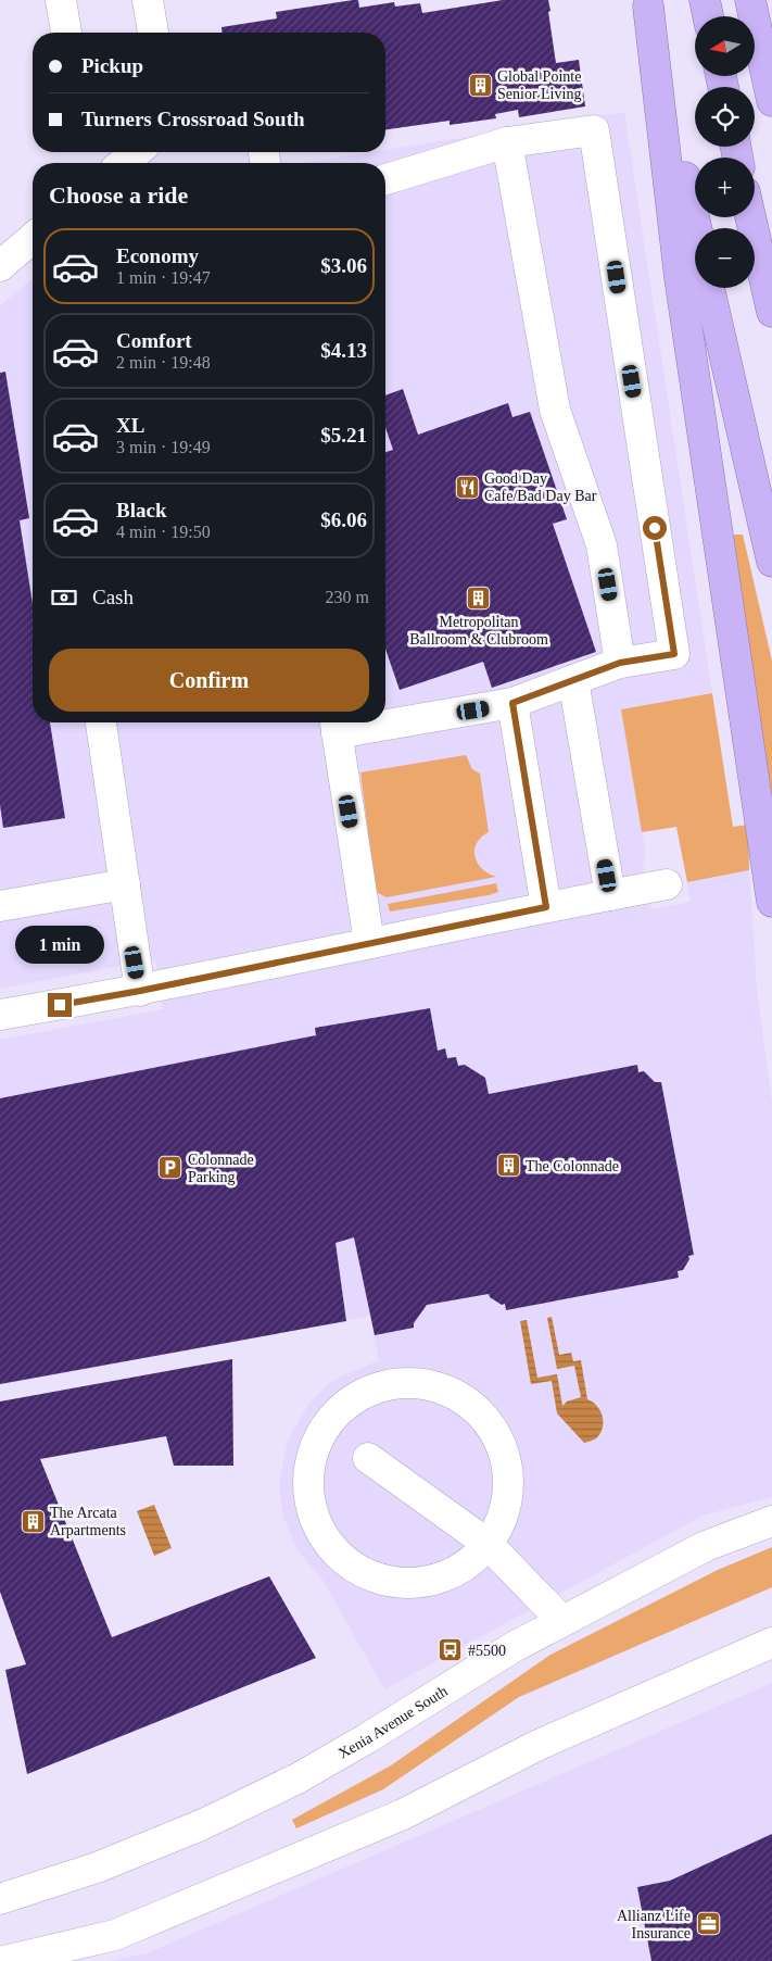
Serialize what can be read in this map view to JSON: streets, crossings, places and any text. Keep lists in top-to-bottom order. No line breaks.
{"streets":{"street":["Xenia Avenue South"]},"places":{"building":["Global Pointe Senior Living","Metropolitan Ballroom & Clubroom","The Colonnade","The Arcata Arpartments"],"restaurant":["Good Day Cafe/Bad Day Bar"],"parking":["Colonnade Parking"],"bus stop":["#5500"],"office":["Allianz Life Insurance"]},"north":"left","page":{"map_buttons":["+","−"],"banner":["Pickup","Turners Crossroad South"],"heading":"Choose a ride","list":[{"name":"Economy","note":"1 min · 19:47","value":"$3.06"},{"name":"Comfort","note":"2 min · 19:48","value":"$4.13"},{"name":"XL","note":"3 min · 19:49","value":"$5.21"},{"name":"Black","note":"4 min · 19:50","value":"$6.06"}],"pay":["Cash","230 m"],"buttons":"Confirm","bubble":"1 min"}}
